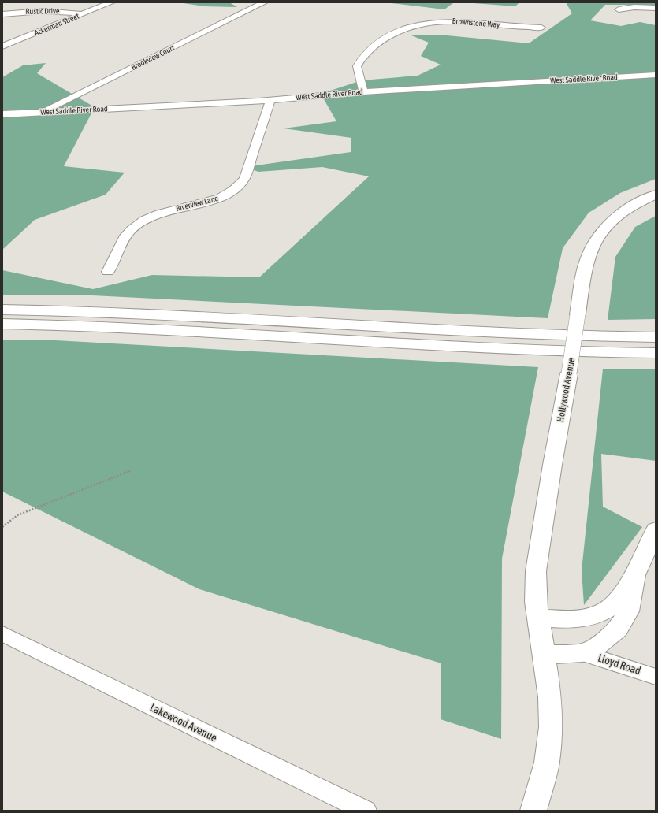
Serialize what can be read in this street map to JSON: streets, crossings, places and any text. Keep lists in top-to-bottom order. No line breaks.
{"streets":{"main road":["Hollywood Avenue"],"street":["Rustic Drive","Brownstone Way","Ackerman Street","Brookview Court","West Saddle River Road","Riverview Lane","Lloyd Road","Lakewood Avenue"]},"crossings":[["Rustic Drive","Ackerman Street"],["Brownstone Way","West Saddle River Road"],["Brookview Court","West Saddle River Road"],["West Saddle River Road","Riverview Lane"]]}
